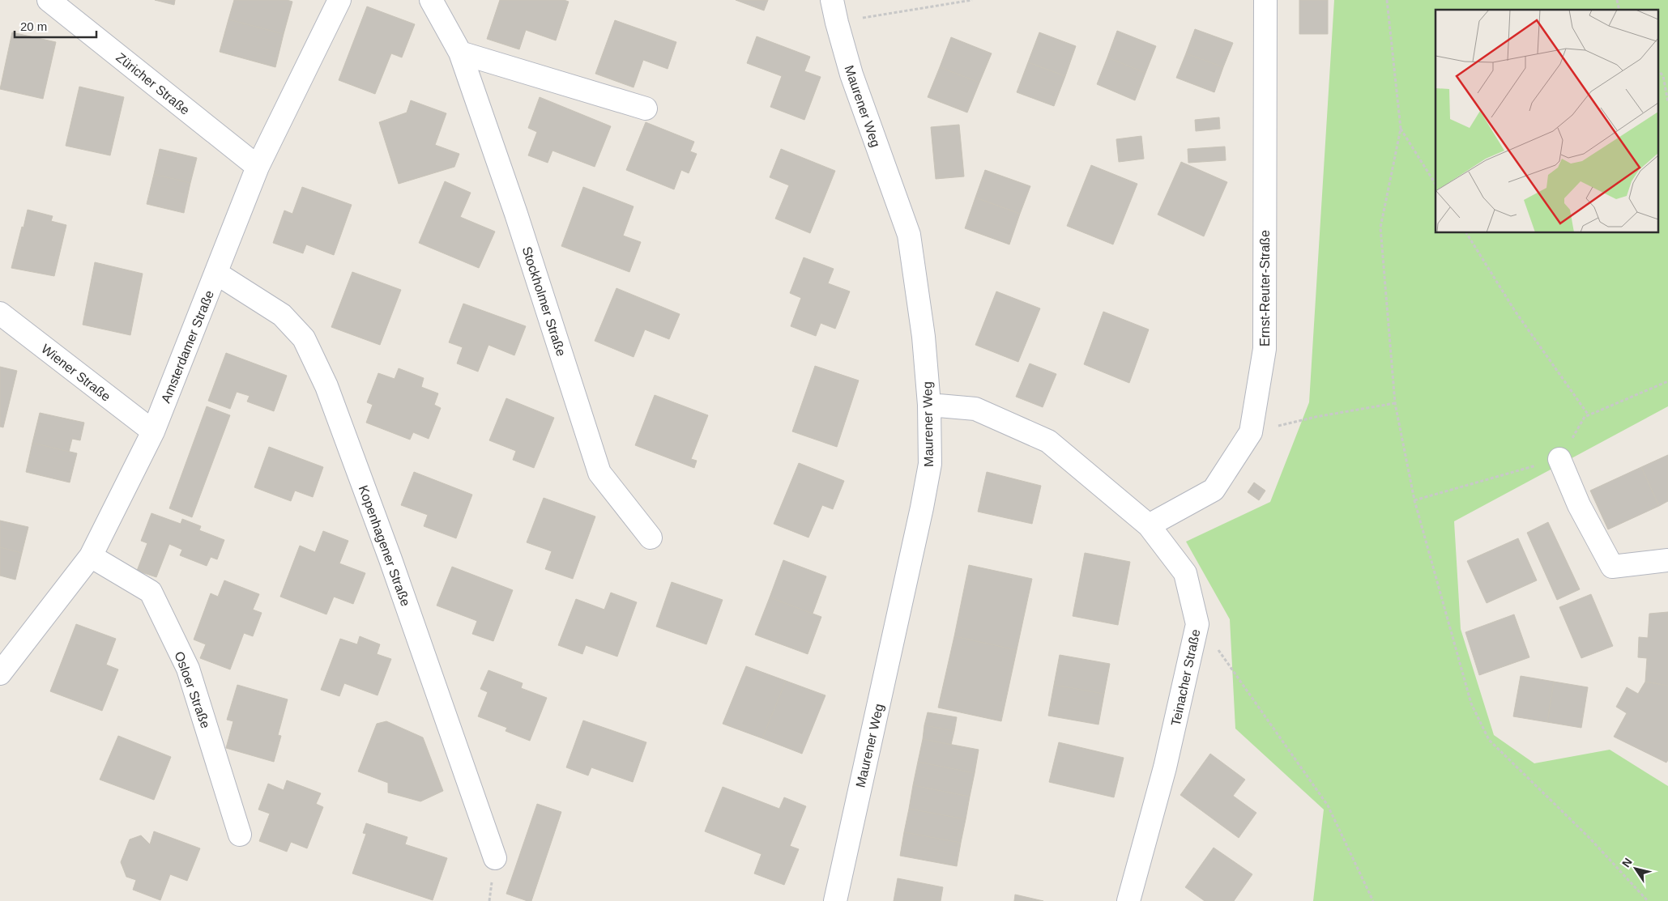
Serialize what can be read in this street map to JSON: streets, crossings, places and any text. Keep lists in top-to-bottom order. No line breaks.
{"streets":{"street":["Züricher Straße","Maurener Weg","Ernst-Reuter-Straße","Stockholmer Straße","Amsterdamer Straße","Wiener Straße","Kopenhagener Straße","Teinacher Straße","Osloer Straße"]},"crossings":[["Züricher Straße","Amsterdamer Straße"],["Maurener Weg","Teinacher Straße"],["Ernst-Reuter-Straße","Teinacher Straße"],["Amsterdamer Straße","Wiener Straße"],["Amsterdamer Straße","Kopenhagener Straße"],["Amsterdamer Straße","Osloer Straße"]],"scale_bar":"20 m","north":"top left"}
